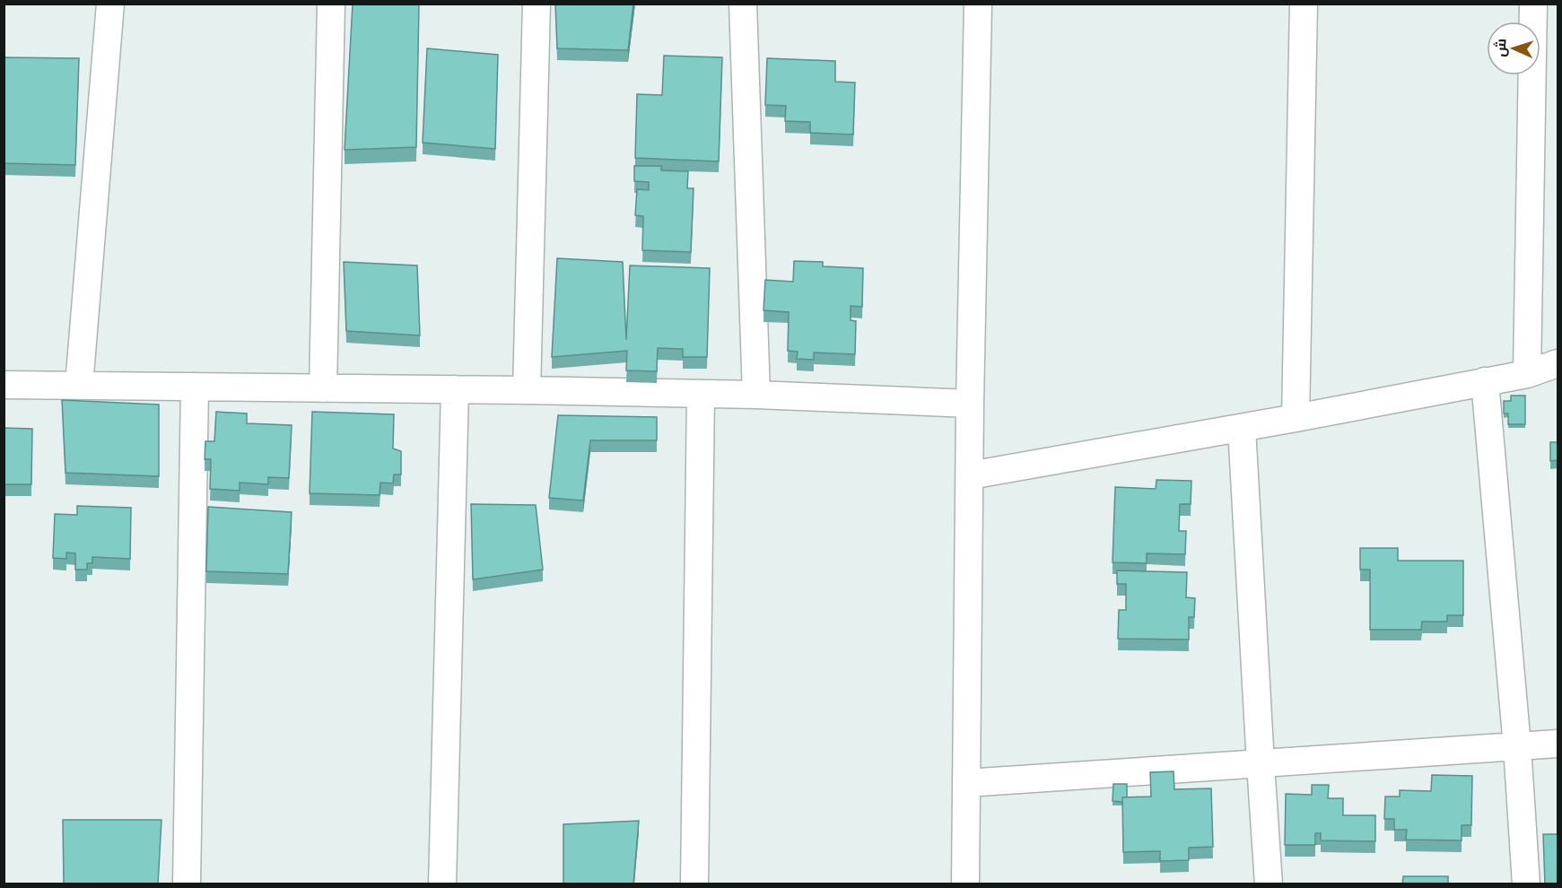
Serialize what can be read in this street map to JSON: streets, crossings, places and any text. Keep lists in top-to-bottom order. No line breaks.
{"north":"left"}
